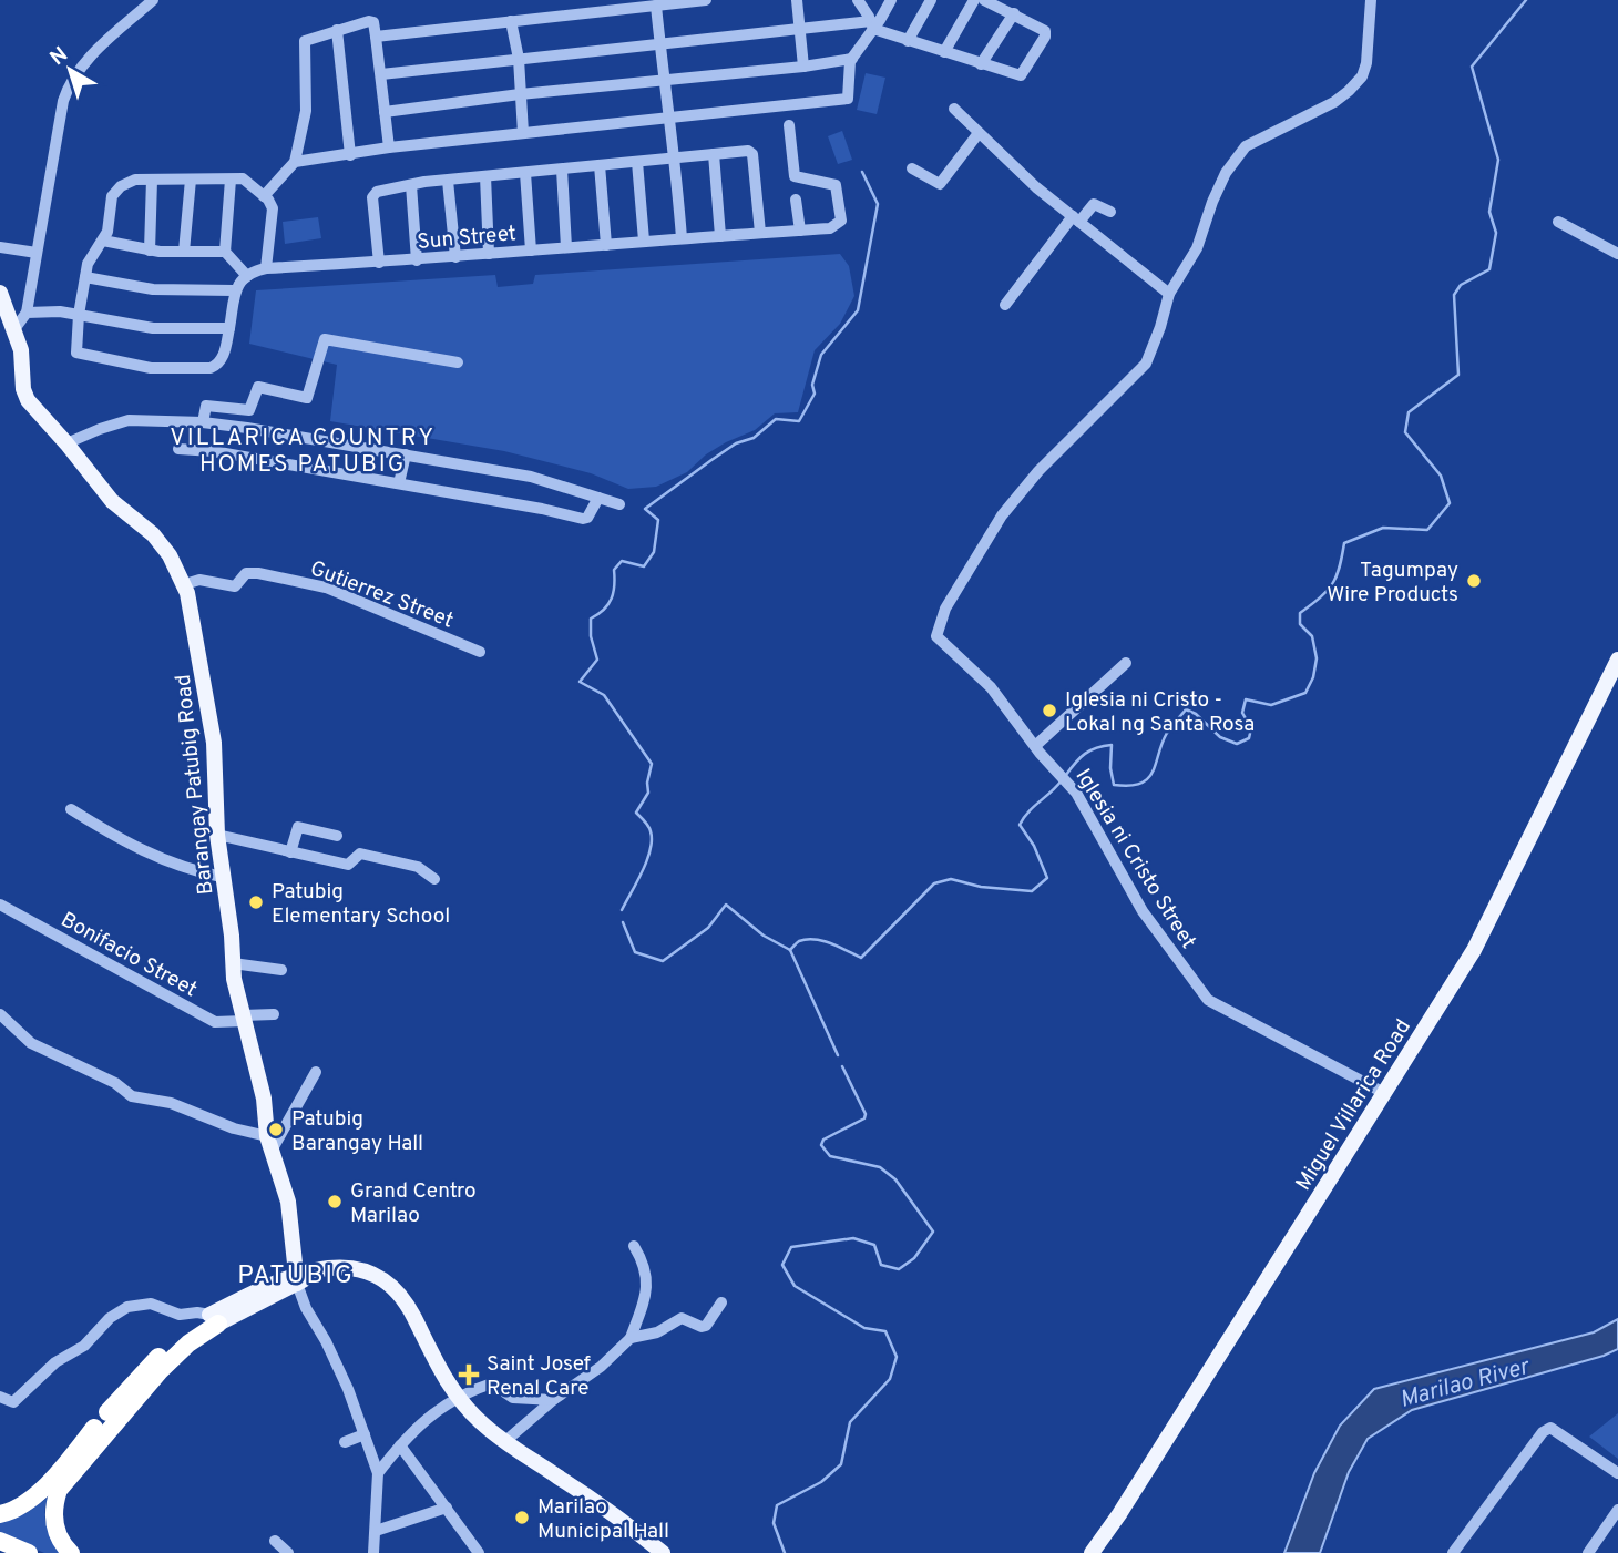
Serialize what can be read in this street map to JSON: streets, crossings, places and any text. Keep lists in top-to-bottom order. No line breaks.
{"streets":{"main road":["Barangay Patubig Road","Miguel Villarica Road"],"street":["Sun Street","Gutierrez Street","Iglesia ni Cristo Street","Bonifacio Street"]},"crossings":[["Gutierrez Street","Barangay Patubig Road"],["Barangay Patubig Road","Bonifacio Street"],["Iglesia ni Cristo Street","Miguel Villarica Road"]],"districts":["VILLARICA COUNTRY HOMES PATUBIG","PATUBIG"],"water":["Marilao River"],"places":{"other":["Tagumpay Wire Products","Iglesia ni Cristo - Lokal ng Santa Rosa","Patubig Elementary School","Patubig Barangay Hall","Grand Centro Marilao","Marilao Municipal Hall"],"health":["Saint Josef Renal Care"]},"north":"top left"}
